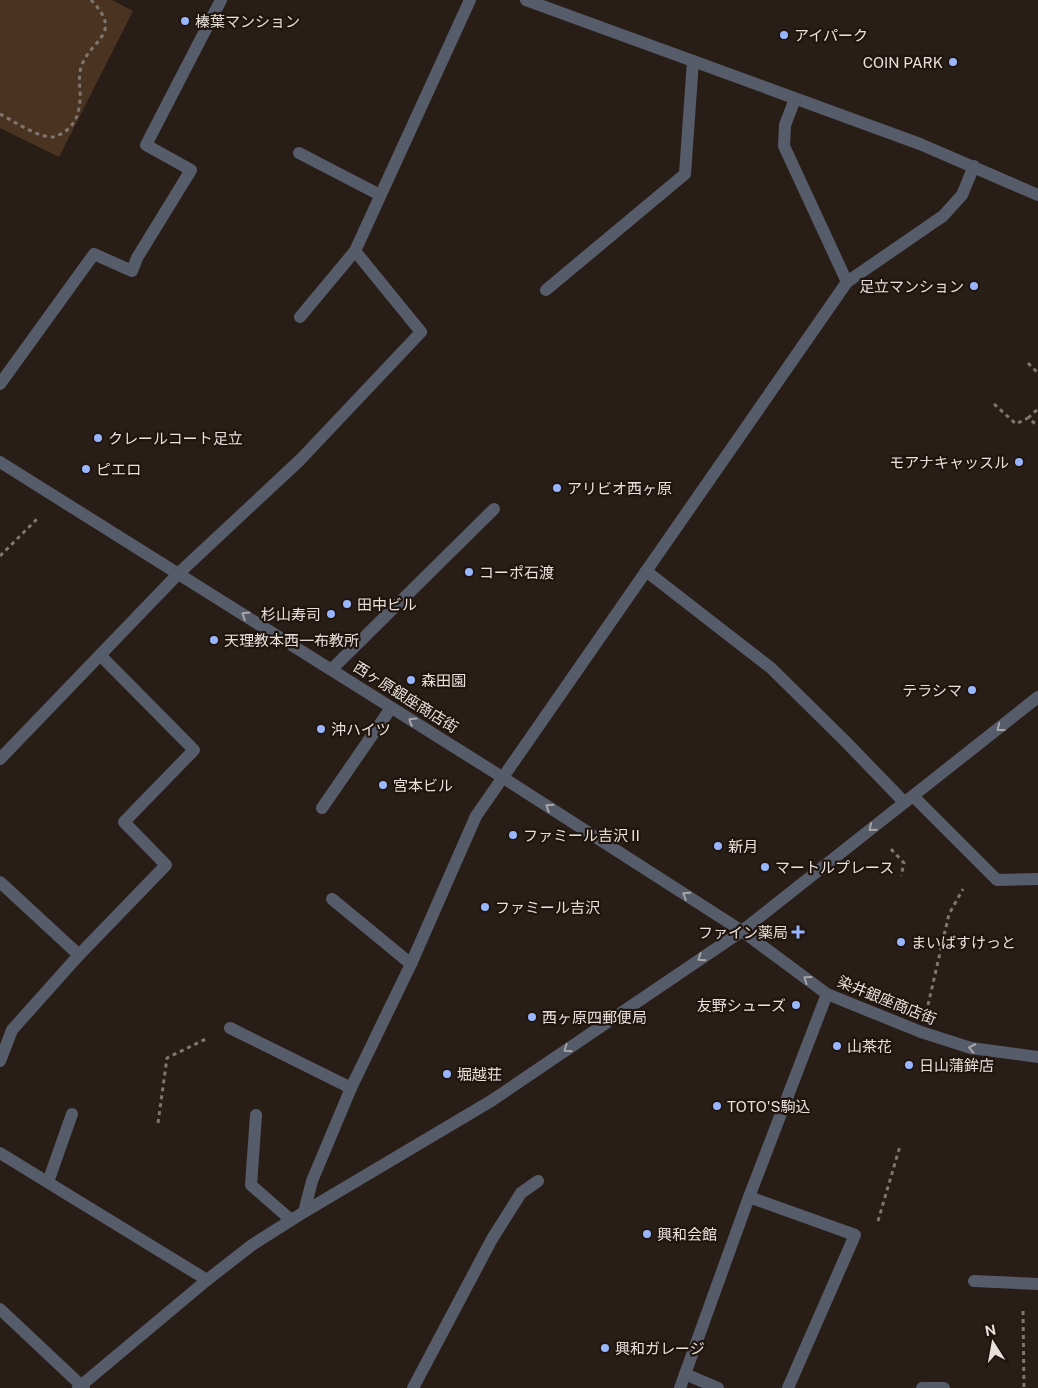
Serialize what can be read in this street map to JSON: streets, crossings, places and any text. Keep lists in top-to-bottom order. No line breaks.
{"streets":{"street":["西ヶ原銀座商店街","染井銀座商店街"]},"crossings":[["西ヶ原銀座商店街","染井銀座商店街"]],"one_way":["西ヶ原銀座商店街","染井銀座商店街"],"places":{"other":["榛葉マンション","アイパーク","COIN PARK","足立マンション","クレールコート足立","モアナキャッスル","ピエロ","アリビオ西ヶ原","コーポ石渡","田中ビル","杉山寿司","天理教本西一布教所","森田園","テラシマ","沖ハイツ","宮本ビル","ファミール吉沢Ⅱ","新月","マートルプレース","ファミール吉沢","まいばすけっと","友野シューズ","西ヶ原四郵便局","山茶花","日山蒲鉾店","堀越荘","TOTO'S駒込","興和会館","興和ガレージ"],"health":["ファイン薬局"]},"north":"top"}
